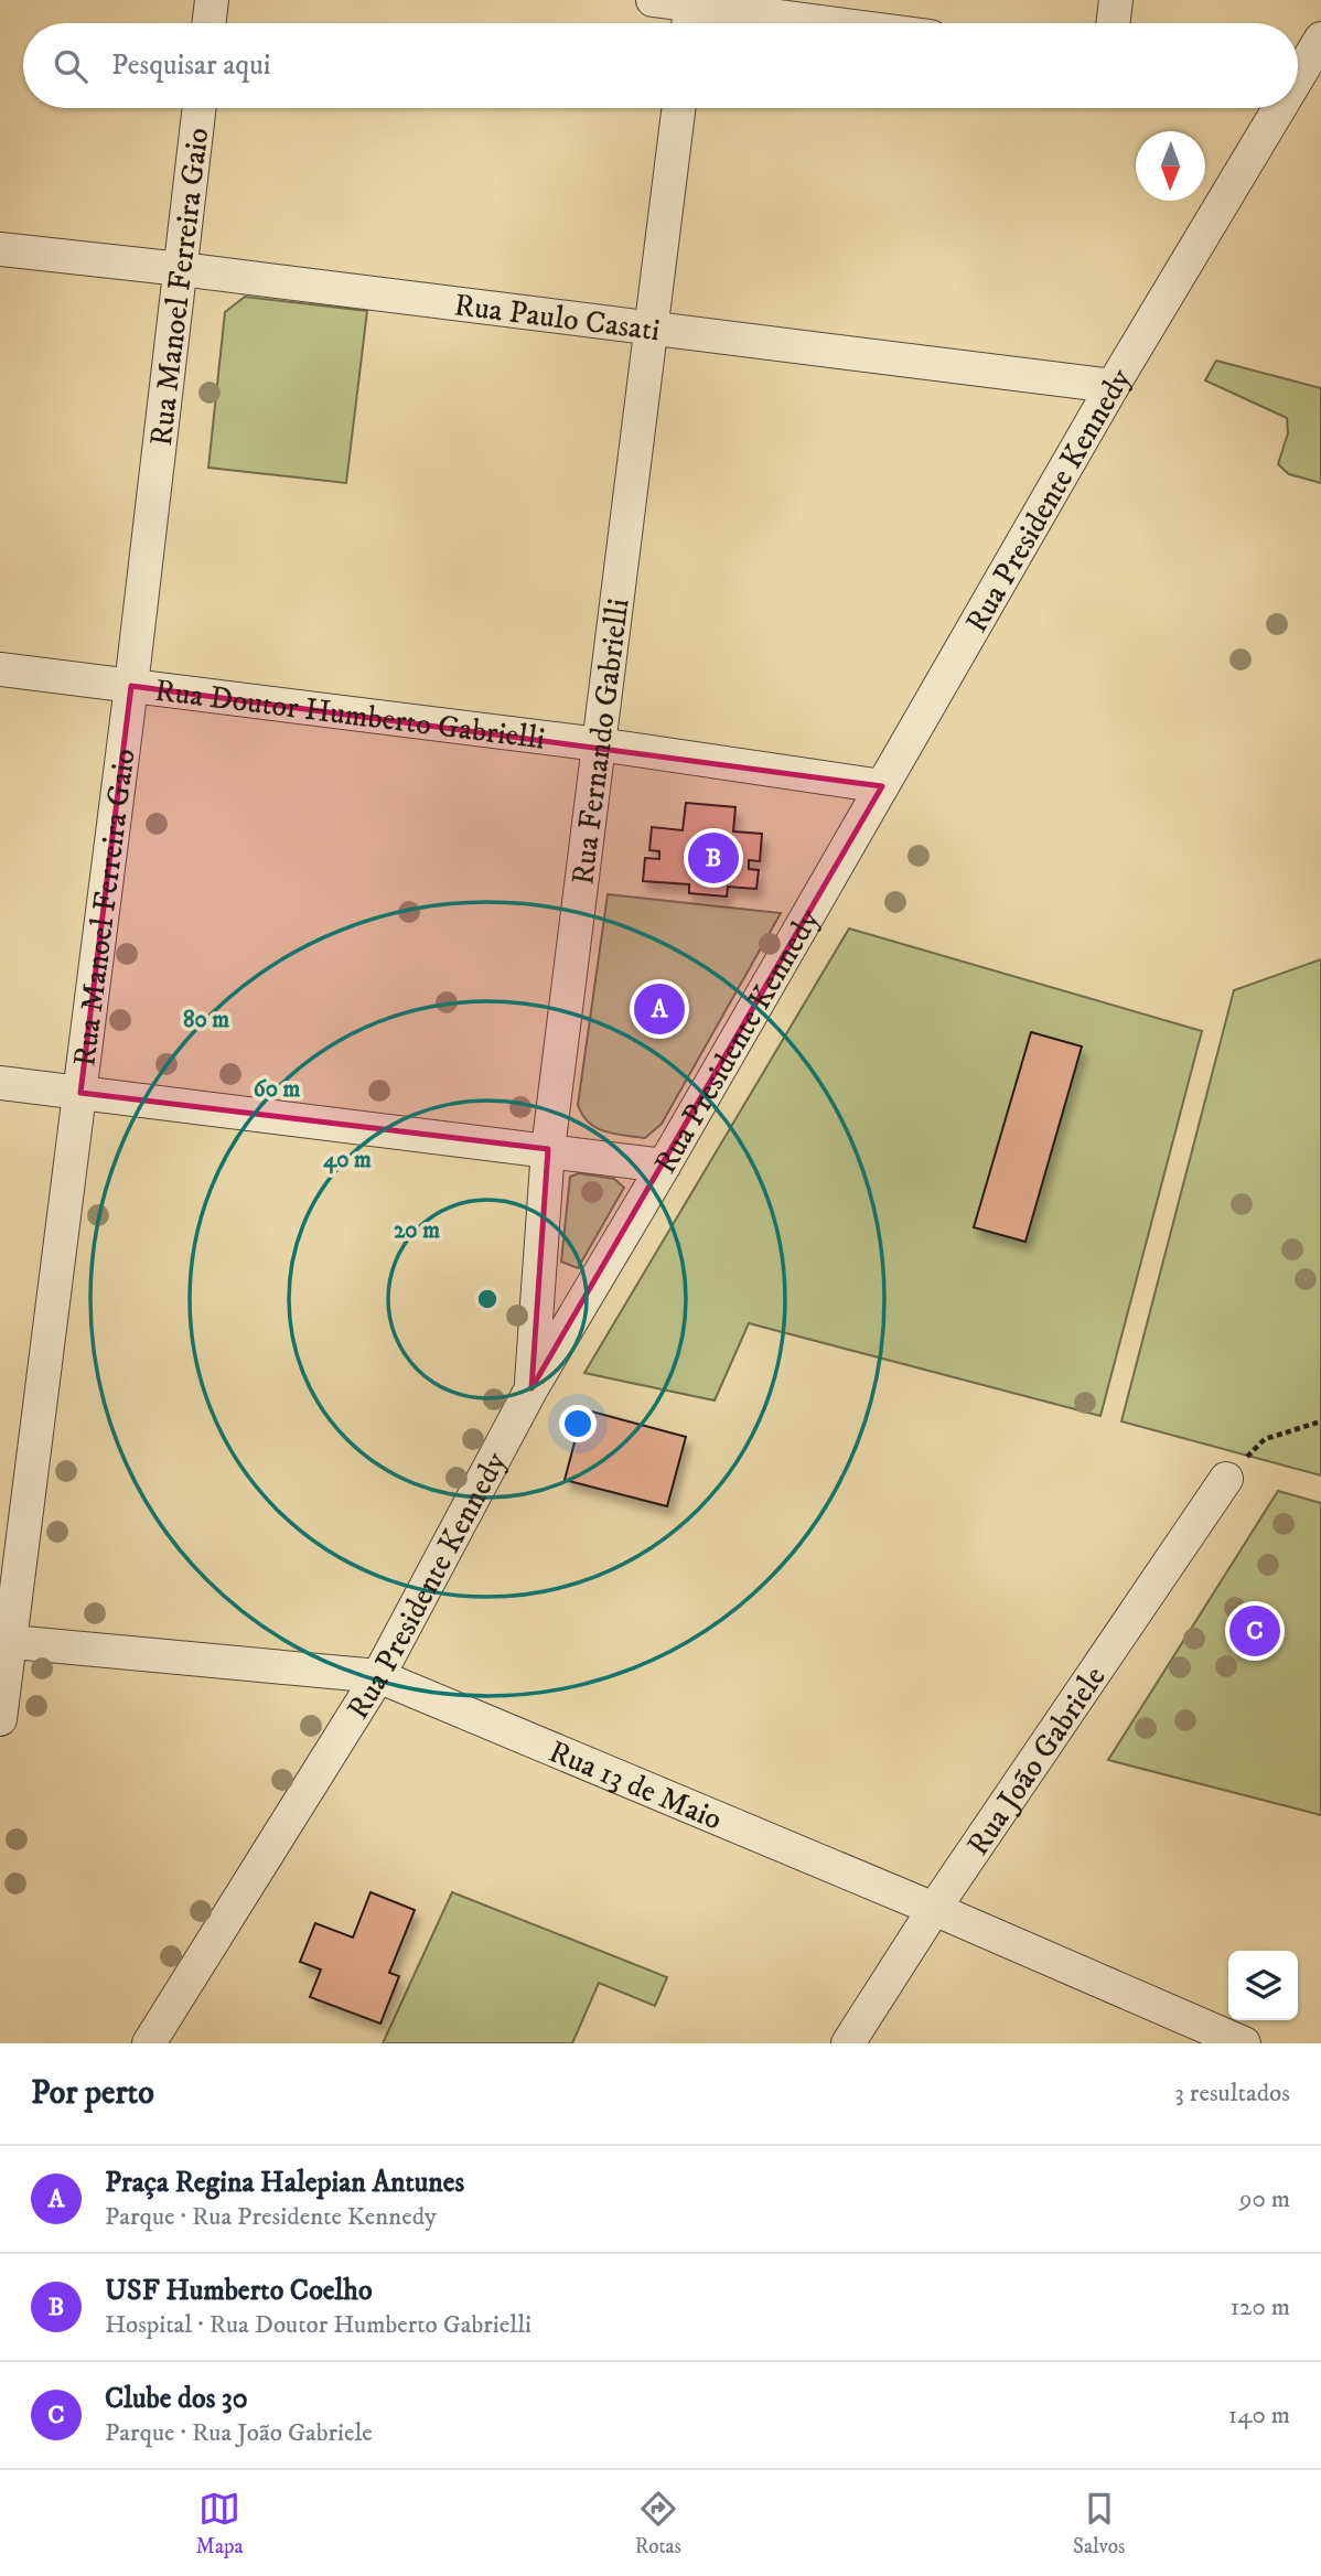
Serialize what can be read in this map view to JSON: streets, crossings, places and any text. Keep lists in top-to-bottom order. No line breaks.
{"streets":{"street":["Rua Manoel Ferreira Gaio","Rua Paulo Casati","Rua Presidente Kennedy","Rua Doutor Humberto Gabrielli","Rua Fernando Gabrielli","Rua João Gabriele","Rua 13 de Maio"]},"crossings":[["Rua Manoel Ferreira Gaio","Rua Paulo Casati"],["Rua Manoel Ferreira Gaio","Rua Doutor Humberto Gabrielli"],["Rua Manoel Ferreira Gaio","Rua 13 de Maio"],["Rua Paulo Casati","Rua Presidente Kennedy"],["Rua Paulo Casati","Rua Fernando Gabrielli"],["Rua Presidente Kennedy","Rua Doutor Humberto Gabrielli"],["Rua Presidente Kennedy","Rua Fernando Gabrielli"],["Rua Presidente Kennedy","Rua 13 de Maio"],["Rua Doutor Humberto Gabrielli","Rua Fernando Gabrielli"],["Rua João Gabriele","Rua 13 de Maio"]],"north":"bottom","page":{"search":"Pesquisar aqui","pins":["B","A","C"],"heading":["Por perto","3 resultados"],"list":[{"mark":"A","name":"Praça Regina Halepian Antunes","note":"Parque · Rua Presidente Kennedy","value":"90 m"},{"mark":"B","name":"USF Humberto Coelho","note":"Hospital · Rua Doutor Humberto Gabrielli","value":"120 m"},{"mark":"C","name":"Clube dos 30","note":"Parque · Rua João Gabriele","value":"140 m"}],"nav":["Mapa","Rotas","Salvos"]},"rings":["80 m","60 m","40 m","20 m"]}
